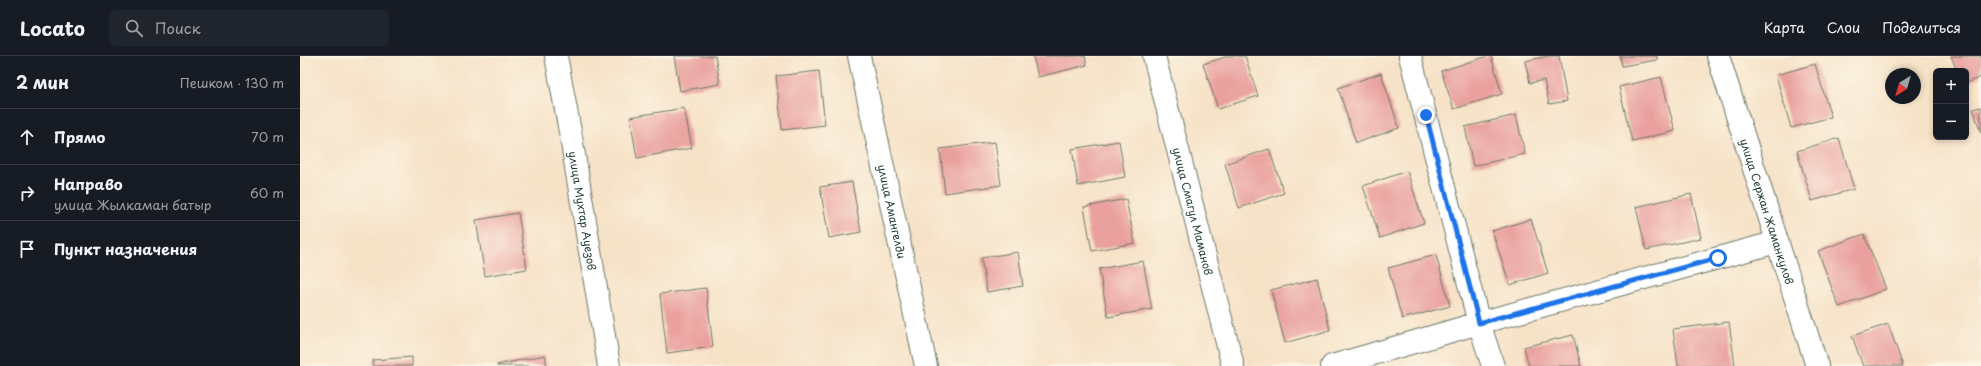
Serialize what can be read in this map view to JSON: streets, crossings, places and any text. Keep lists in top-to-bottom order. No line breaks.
{"streets":{"street":["улица Мухтар Ауезов","улица Амангелди","улица Смагул Маманов","улица Сержан Жаманкулов"]},"north":"bottom left","page":{"header":"Locato","search":"Поиск","nav":["Карта","Слои","Поделиться"],"heading":["2 мин","Пешком · 130 m"],"map_buttons":["+","−"],"list":[["Прямо","70 m"],["Направо","улица Жылкаман батыр","60 m"],"Пункт назначения"]}}
